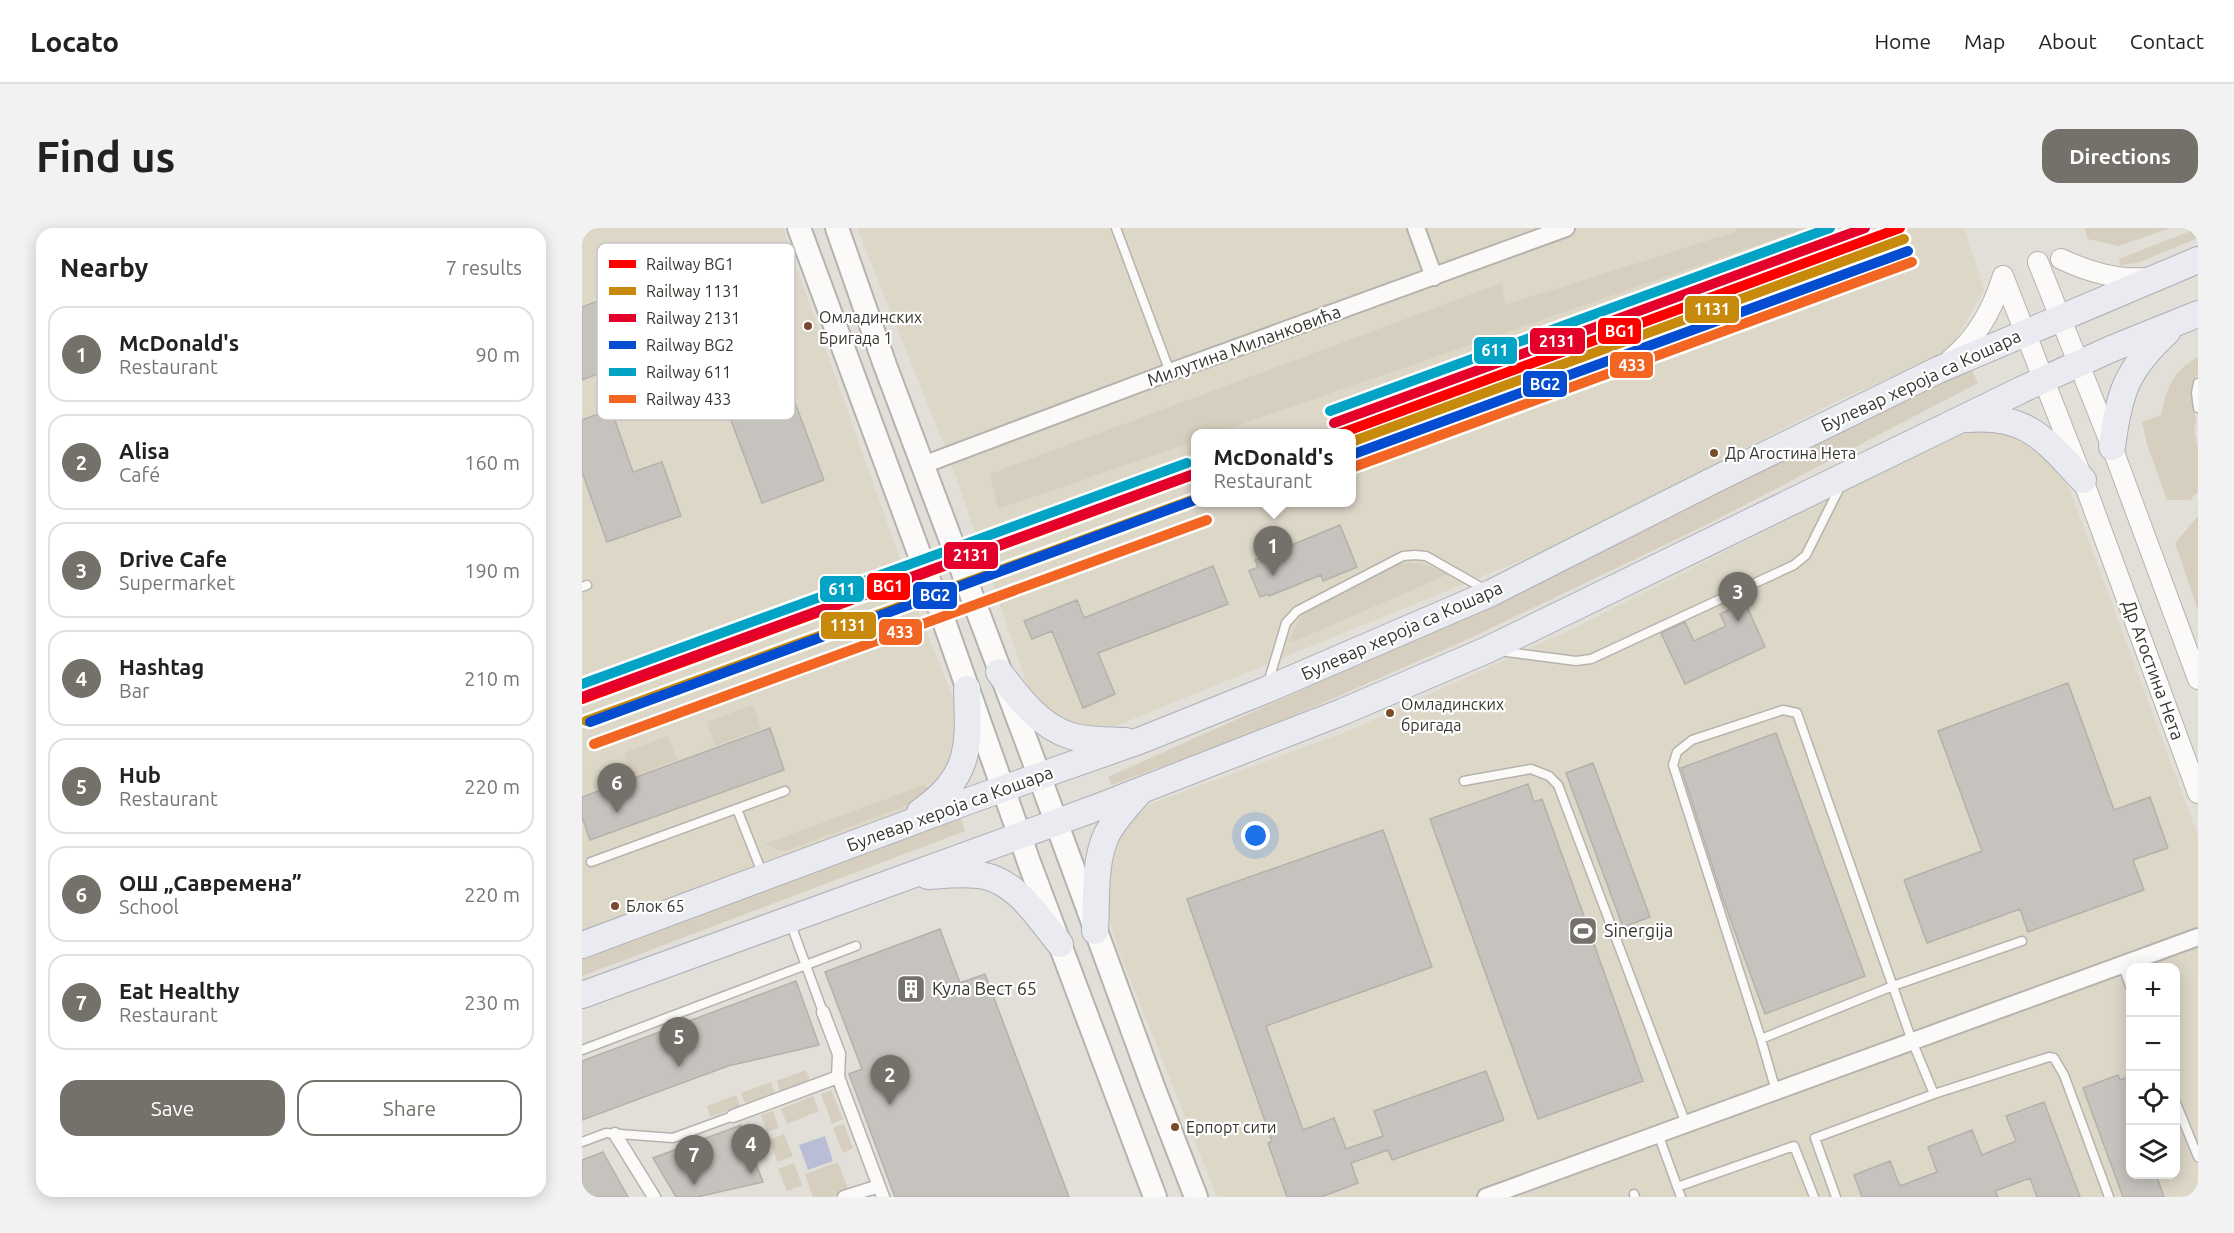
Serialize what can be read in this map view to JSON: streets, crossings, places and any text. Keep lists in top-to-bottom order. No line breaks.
{"streets":{"main road":["Булевар хероја са Кошара"],"street":["Милутина Миланковића","Др Агостина Нета"]},"crossings":[["Булевар хероја са Кошара","Др Агостина Нета"]],"places":{"other":["Омладинских Бригада 1","Др Агостина Нета","Омладинских бригада","Блок 65","Ерпорт сити"],"sports":["Sinergija"],"building":["Кула Вест 65"]},"lines":["rail line BG1","rail line 2131","rail line 611","rail line 1131","rail line BG2","rail line 433"],"legend":["Railway BG1","Railway 1131","Railway 2131","Railway BG2","Railway 611","Railway 433"],"page":{"header":"Locato","nav":["Home","Map","About","Contact"],"buttons":["Directions",["Save","Share"]],"title":"Find us","heading":["Nearby","7 results"],"list":[{"mark":"1","name":"McDonald's","note":"Restaurant","value":"90 m"},{"mark":"2","name":"Alisa","note":"Café","value":"160 m"},{"mark":"3","name":"Drive Cafe","note":"Supermarket","value":"190 m"},{"mark":"4","name":"Hashtag","note":"Bar","value":"210 m"},{"mark":"5","name":"Hub","note":"Restaurant","value":"220 m"},{"mark":"6","name":"ОШ „Савремена”","note":"School","value":"220 m"},{"mark":"7","name":"Eat Healthy","note":"Restaurant","value":"230 m"}],"popup":["McDonald's","Restaurant"],"pins":["1","3","6","5","2","4","7"],"map_buttons":["+","−"]}}
